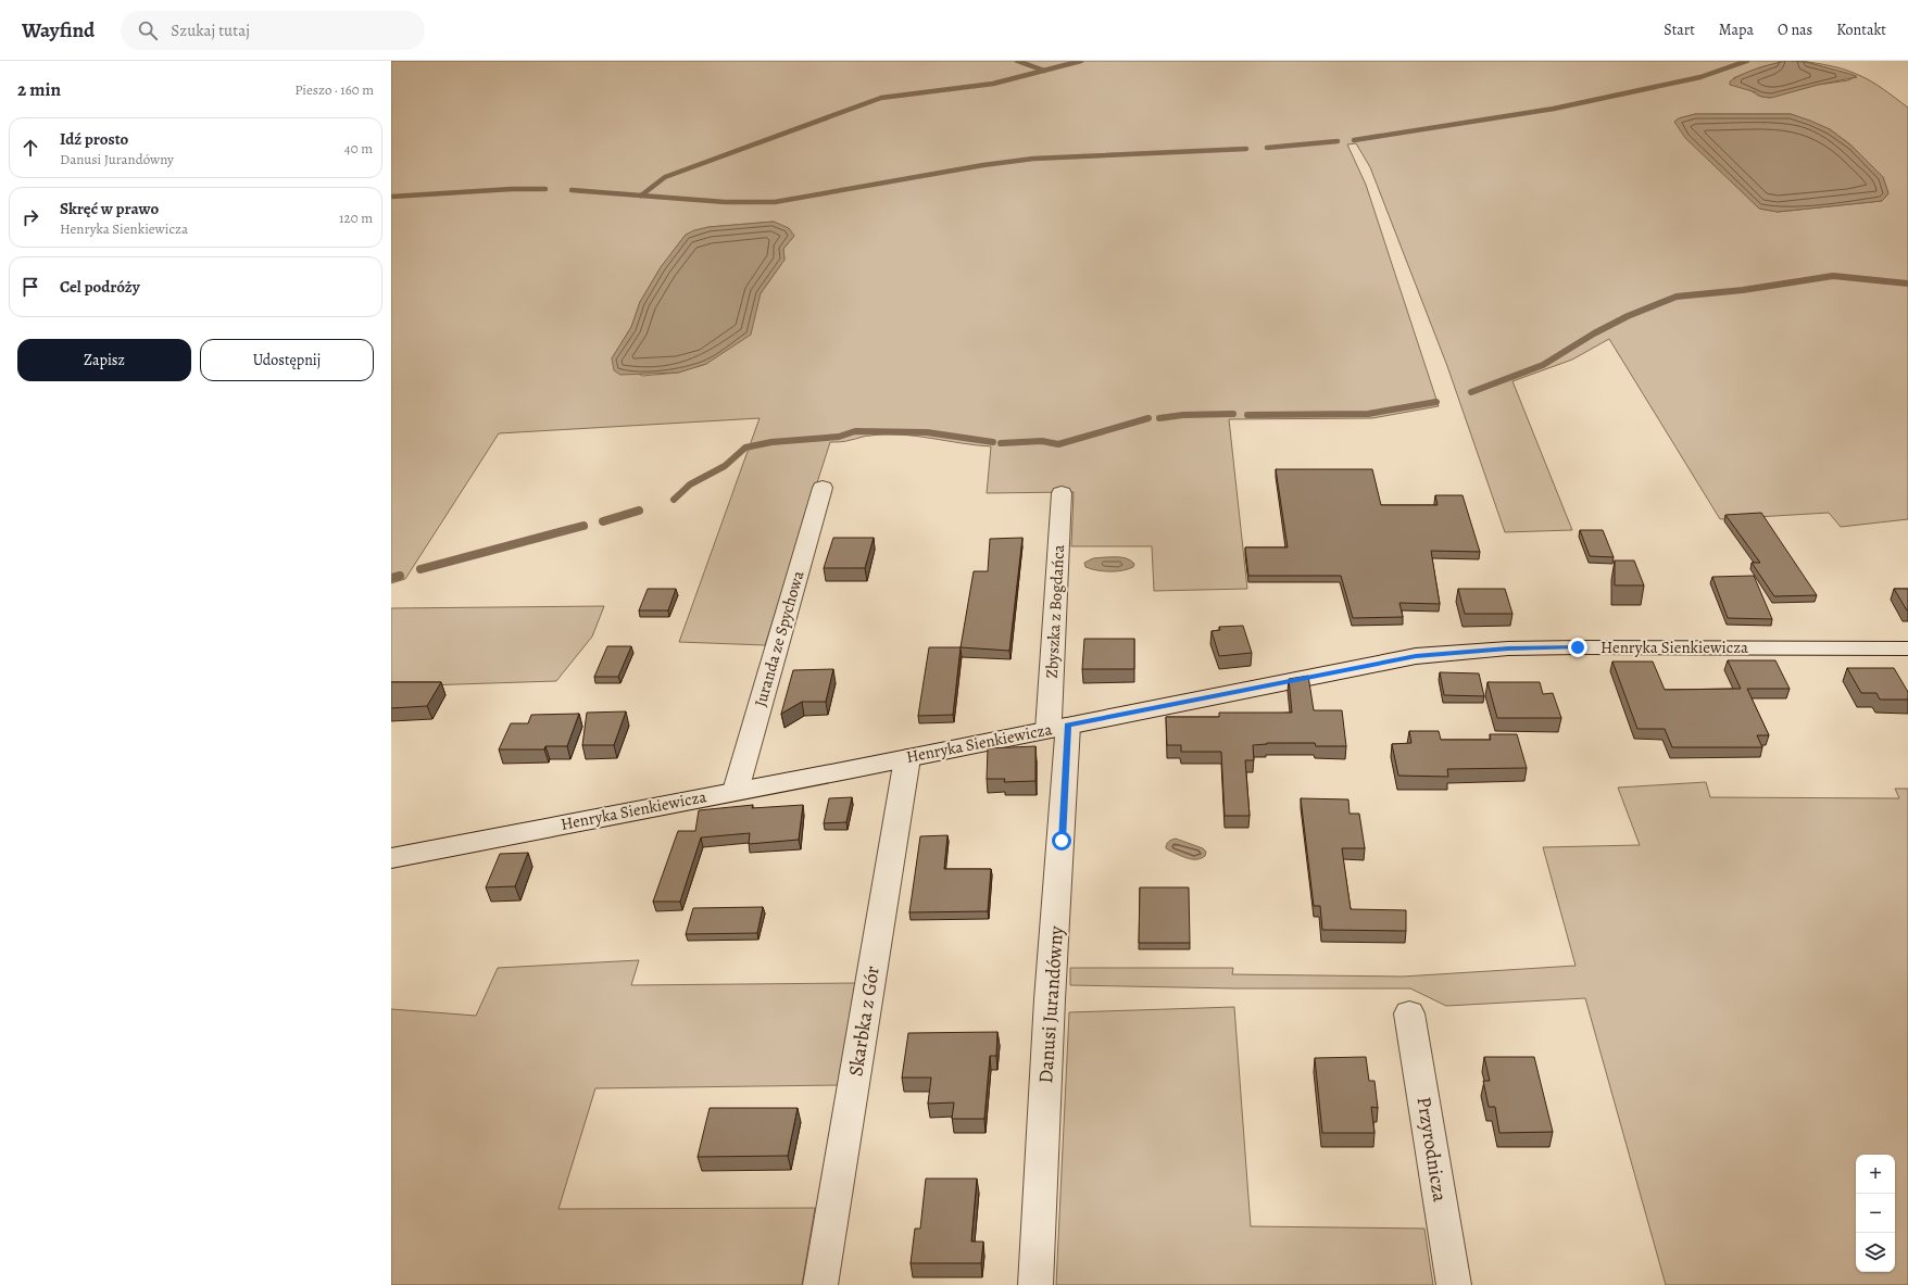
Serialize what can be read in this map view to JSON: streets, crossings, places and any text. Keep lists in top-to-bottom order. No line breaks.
{"streets":{"street":["Zbyszka z Bogdańca","Juranda ze Spychowa","Henryka Sienkiewicza","Danusi Jurandówny","Skarbka z Gór","Przyrodnicza"]},"crossings":[["Zbyszka z Bogdańca","Henryka Sienkiewicza"],["Zbyszka z Bogdańca","Danusi Jurandówny"],["Juranda ze Spychowa","Henryka Sienkiewicza"],["Henryka Sienkiewicza","Danusi Jurandówny"],["Henryka Sienkiewicza","Skarbka z Gór"]],"page":{"header":"Wayfind","search":"Szukaj tutaj","nav":["Start","Mapa","O nas","Kontakt"],"heading":["2 min","Pieszo · 160 m"],"list":[["Idź prosto","Danusi Jurandówny","40 m"],["Skręć w prawo","Henryka Sienkiewicza","120 m"],"Cel podróży"],"buttons":["Zapisz","Udostępnij"],"map_buttons":["+","−"]}}
